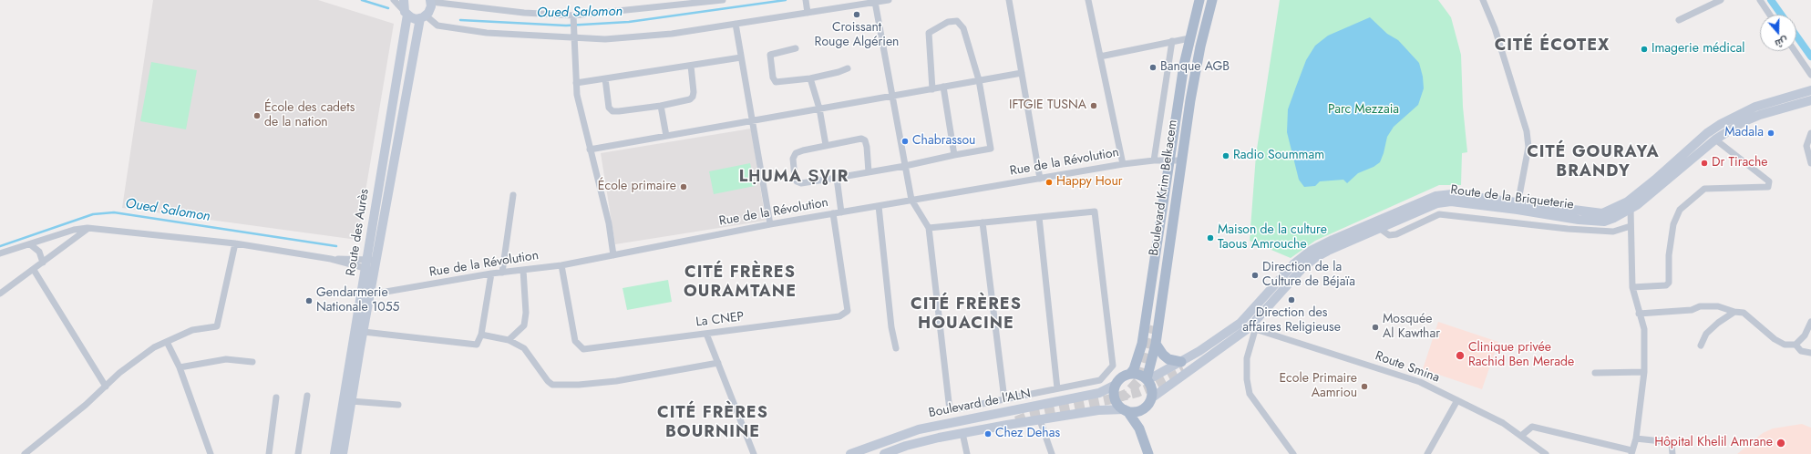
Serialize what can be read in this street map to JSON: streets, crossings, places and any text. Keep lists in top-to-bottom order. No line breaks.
{"streets":{"main road":["Boulevard Krim Belkacem"],"street":["Rue de la Révolution","Route de la Briqueterie","Route des Aurès","La CNEP","Route Smina","Boulevard de l'ALN"]},"crossings":[["Rue de la Révolution","Boulevard Krim Belkacem"],["Rue de la Révolution","Route des Aurès"],["Rue de la Révolution","La CNEP"],["Boulevard Krim Belkacem","Route de la Briqueterie"],["Boulevard Krim Belkacem","Boulevard de l'ALN"],["Route de la Briqueterie","Route Smina"],["Route de la Briqueterie","Boulevard de l'ALN"]],"districts":["CITÉ ÉCOTEX","CITÉ GOURAYA BRANDY","LḤUMA ṢƔIR","CITÉ FRÈRES OURAMTANE","CITÉ FRÈRES HOUACINE","CITÉ FRÈRES BOURNINE"],"water":["Oued Salomon"],"parks":["Parc Mezzaia"],"places":["Croissant Rouge Algérien","Imagerie médical","Banque AGB","IFTGIE TUSNA","École des cadets de la nation","Madala","Chabrassou","Radio Soummam","Dr Tirache","Happy Hour","École primaire","Maison de la culture Taous Amrouche","Direction de la Culture de Béjaïa","Direction des affaires Religieuse","Gendarmerie Nationale 1055","Mosquée Al Kawthar","Clinique privée Rachid Ben Merade","Ecole Primaire Aamriou","Chez Dehas","Hôpital Khelil Amrane"],"north":"bottom"}
